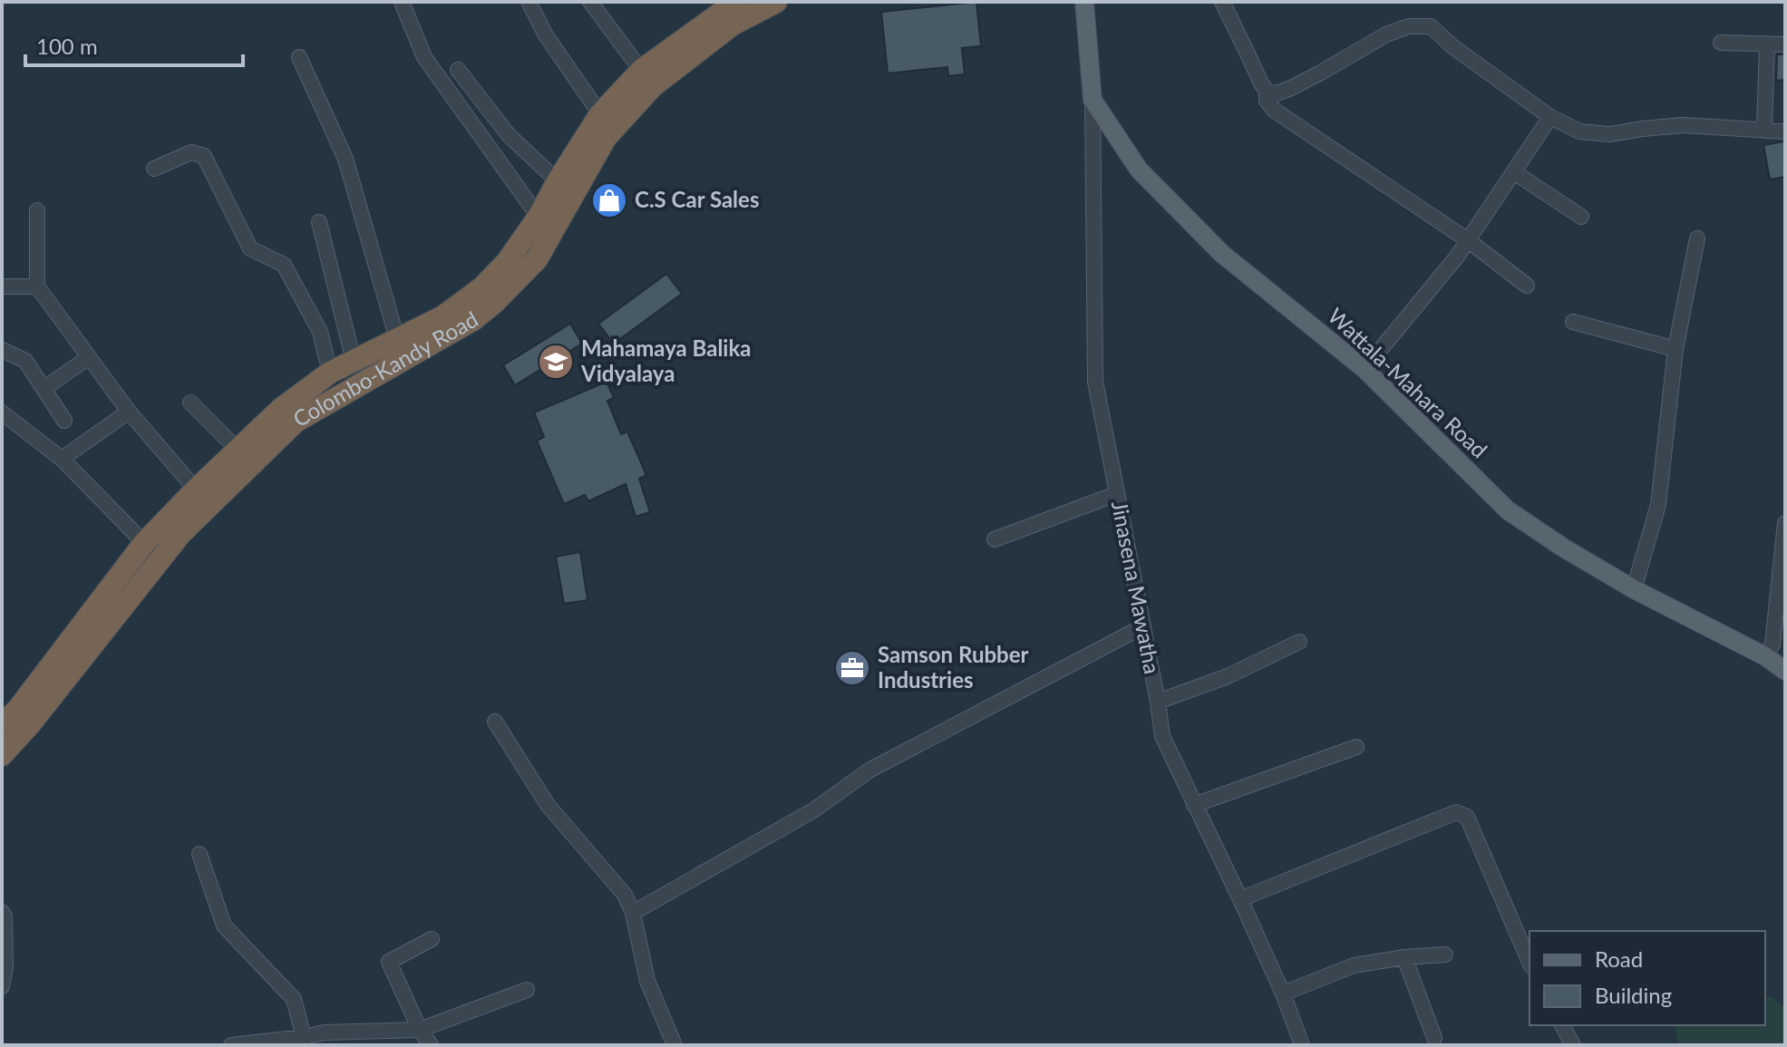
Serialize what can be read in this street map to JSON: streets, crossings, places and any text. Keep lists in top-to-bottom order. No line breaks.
{"streets":{"highway":["Colombo-Kandy Road"],"main road":["Wattala-Mahara Road"],"street":["Jinasena Mawatha"]},"crossings":[["Wattala-Mahara Road","Jinasena Mawatha"]],"places":{"shop":["C.S Car Sales"],"school or university":["Mahamaya Balika Vidyalaya"],"office":["Samson Rubber Industries"]},"legend":["Road","Building"],"scale_bar":"100 m"}
